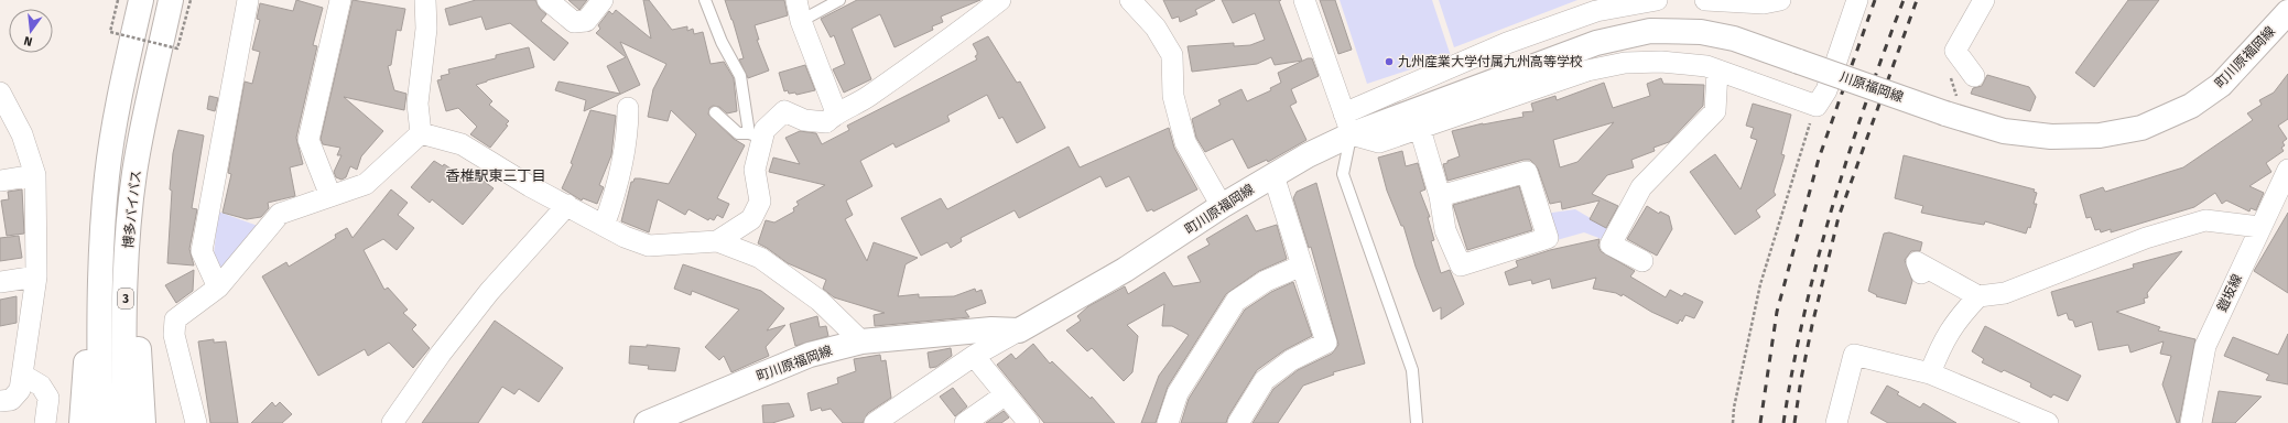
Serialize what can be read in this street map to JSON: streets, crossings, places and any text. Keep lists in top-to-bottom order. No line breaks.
{"streets":{"main road":["町川原福岡線","川原福岡線","博多バイパス","3"],"street":["鎧坂線"]},"crossings":[["町川原福岡線","川原福岡線"]],"districts":["香椎駅東三丁目"],"places":["九州産業大学付属九州高等学校"],"north":"bottom"}
